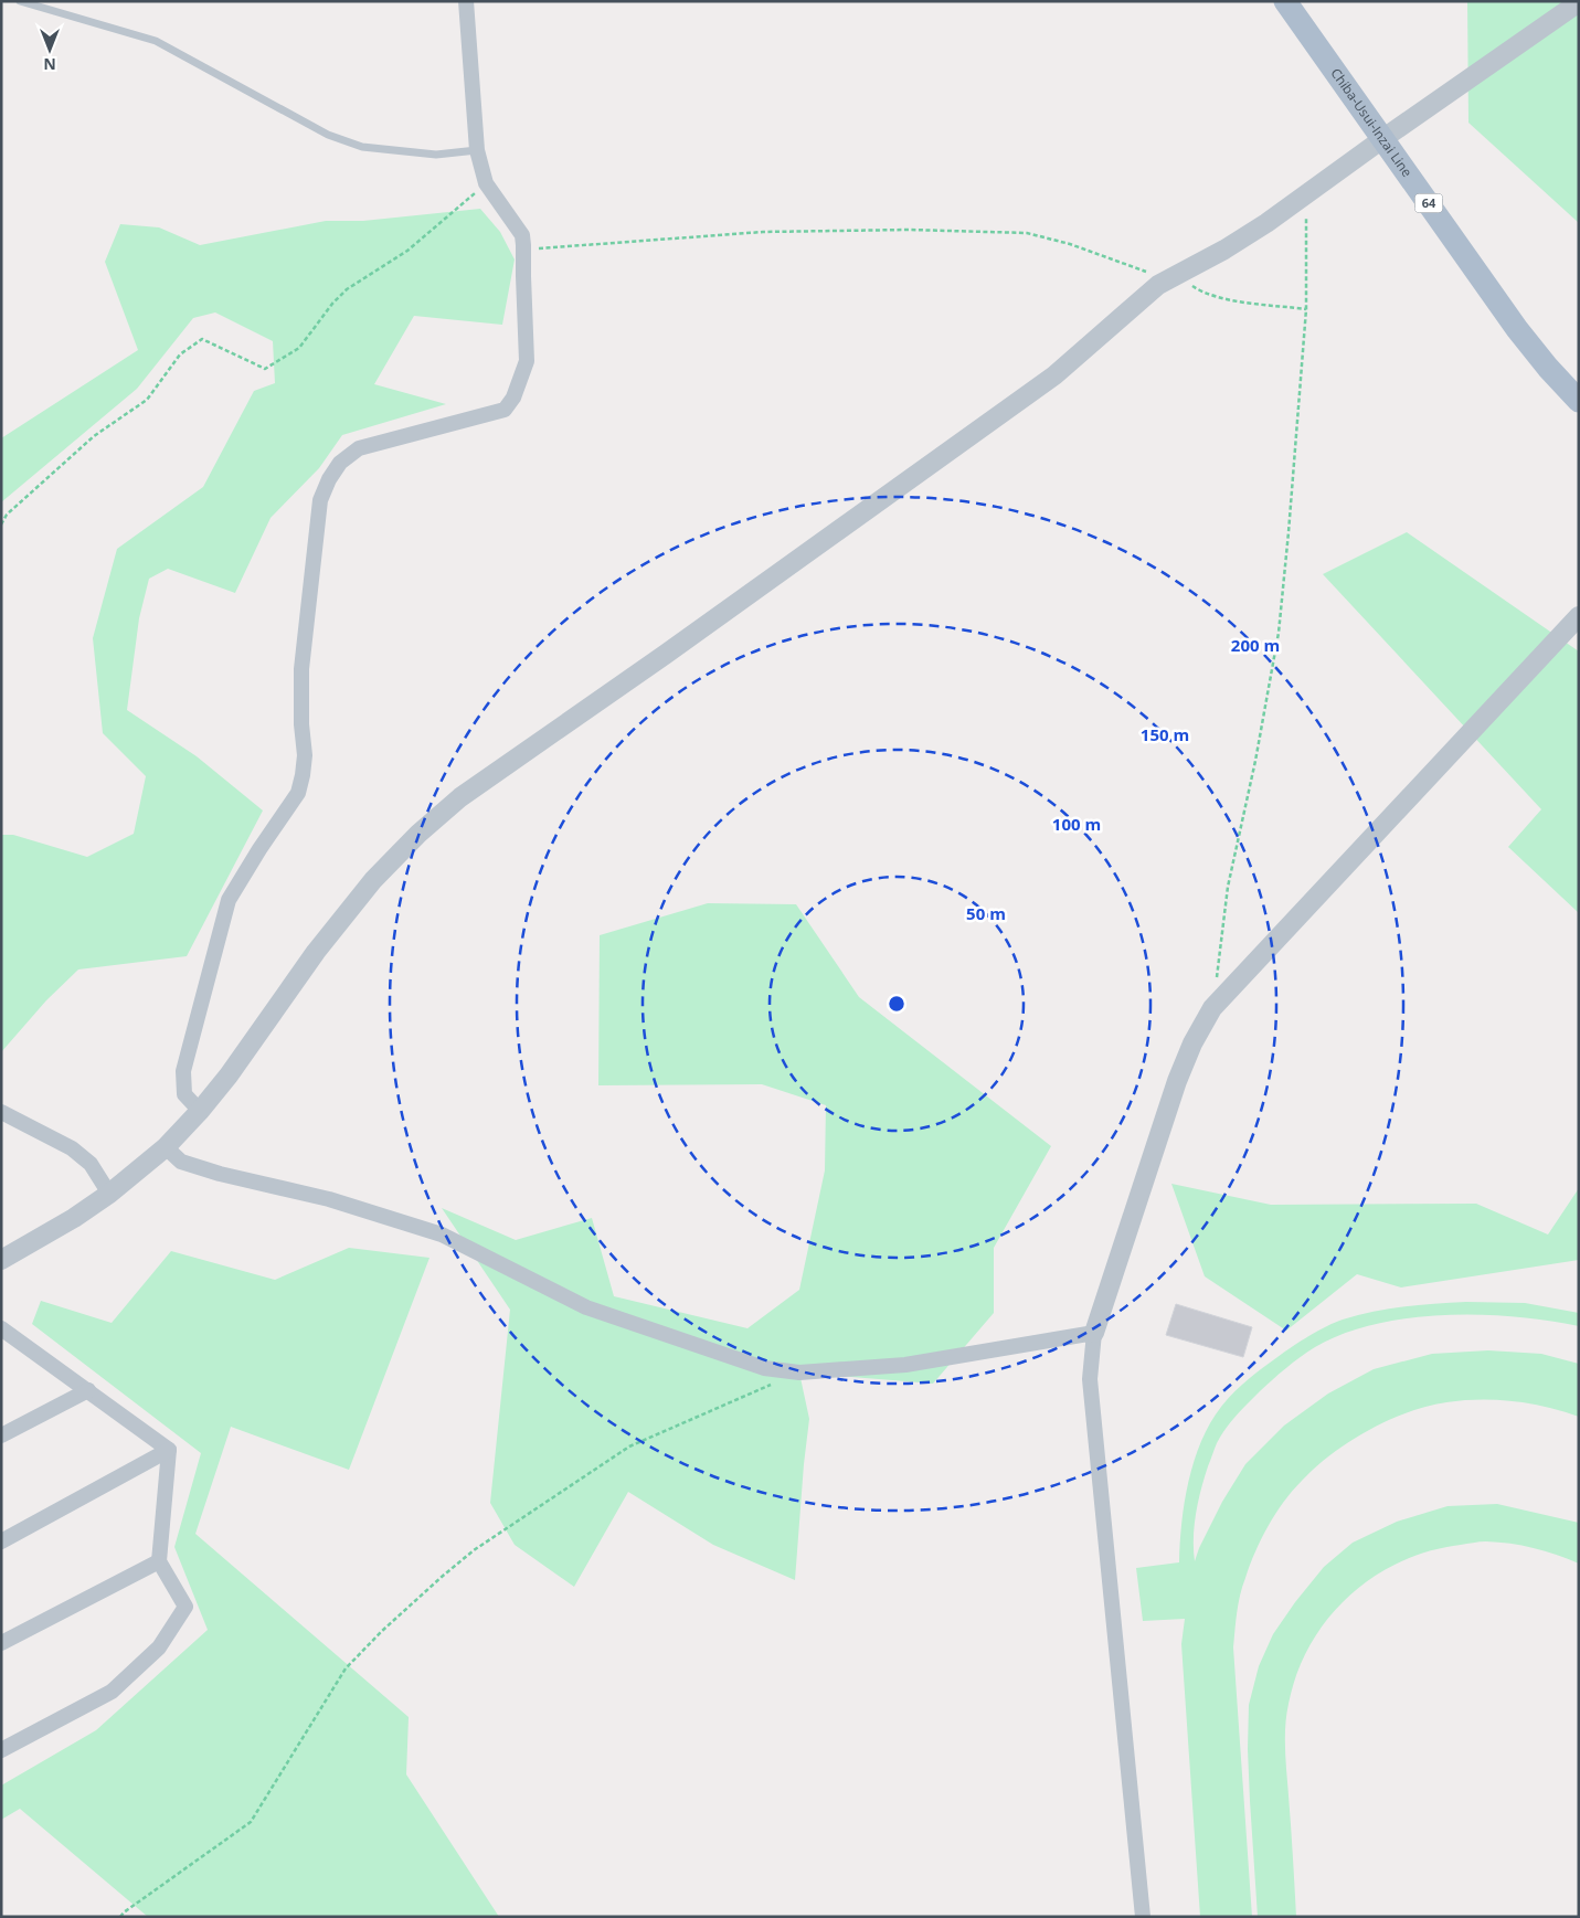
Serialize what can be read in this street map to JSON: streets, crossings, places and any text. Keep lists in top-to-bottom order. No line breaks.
{"streets":{"main road":["Chiba-Usui-Inzai Line","64"]},"north":"bottom","rings":["200 m","150 m","100 m","50 m"]}
